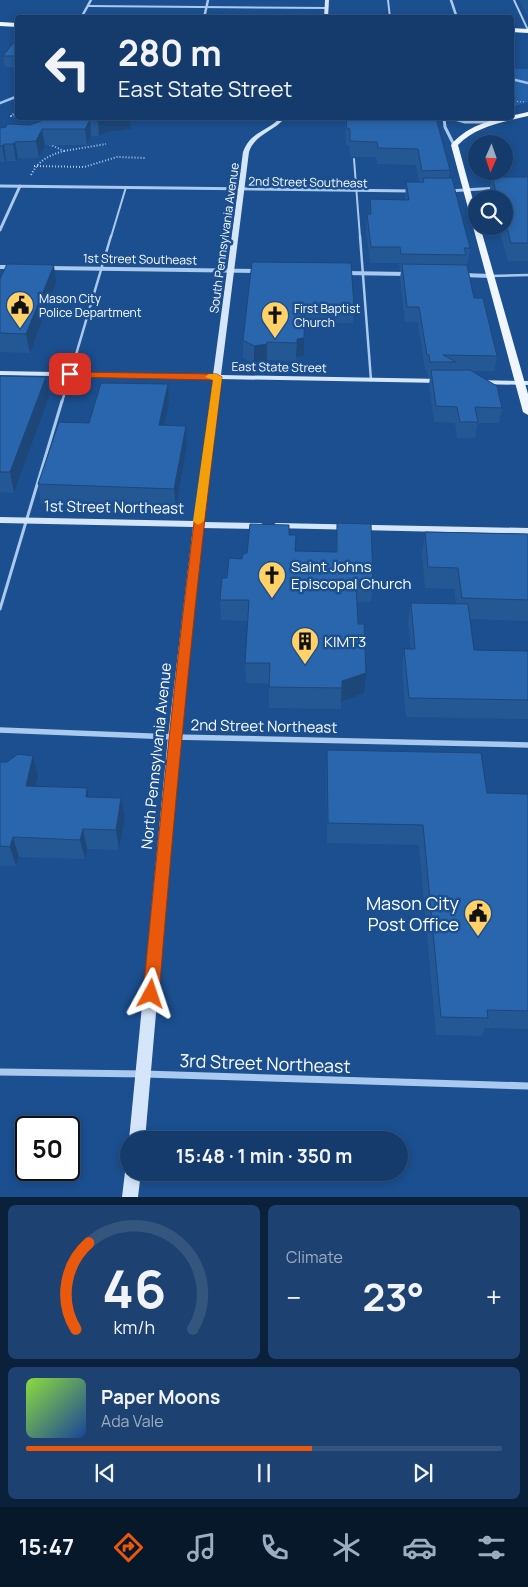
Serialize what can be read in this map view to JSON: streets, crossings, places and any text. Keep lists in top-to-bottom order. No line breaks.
{"streets":{"main road":["South Pennsylvania Avenue","East State Street","1st Street Northeast","North Pennsylvania Avenue"],"street":["2nd Street Southeast","1st Street Southeast","2nd Street Northeast","3rd Street Northeast"]},"crossings":[["2nd Street Southeast","South Pennsylvania Avenue"],["South Pennsylvania Avenue","1st Street Southeast"],["South Pennsylvania Avenue","East State Street"],["South Pennsylvania Avenue","North Pennsylvania Avenue"],["East State Street","North Pennsylvania Avenue"],["1st Street Northeast","North Pennsylvania Avenue"],["2nd Street Northeast","North Pennsylvania Avenue"],["North Pennsylvania Avenue","3rd Street Northeast"]],"places":{"public building":["Mason City Police Department","Mason City Post Office"],"church":["First Baptist Church","Saint Johns Episcopal Church"],"building":["KIMT3"]},"north":"bottom","page":{"turn":["280 m","East State Street"],"limit":"50","trip":"15:48 · 1 min · 350 m","tile":"Climate","heat":["−","23°","+"],"song":["Paper Moons","Ada Vale"],"tabs":"15:47","gauge":["46","km/h"]}}
